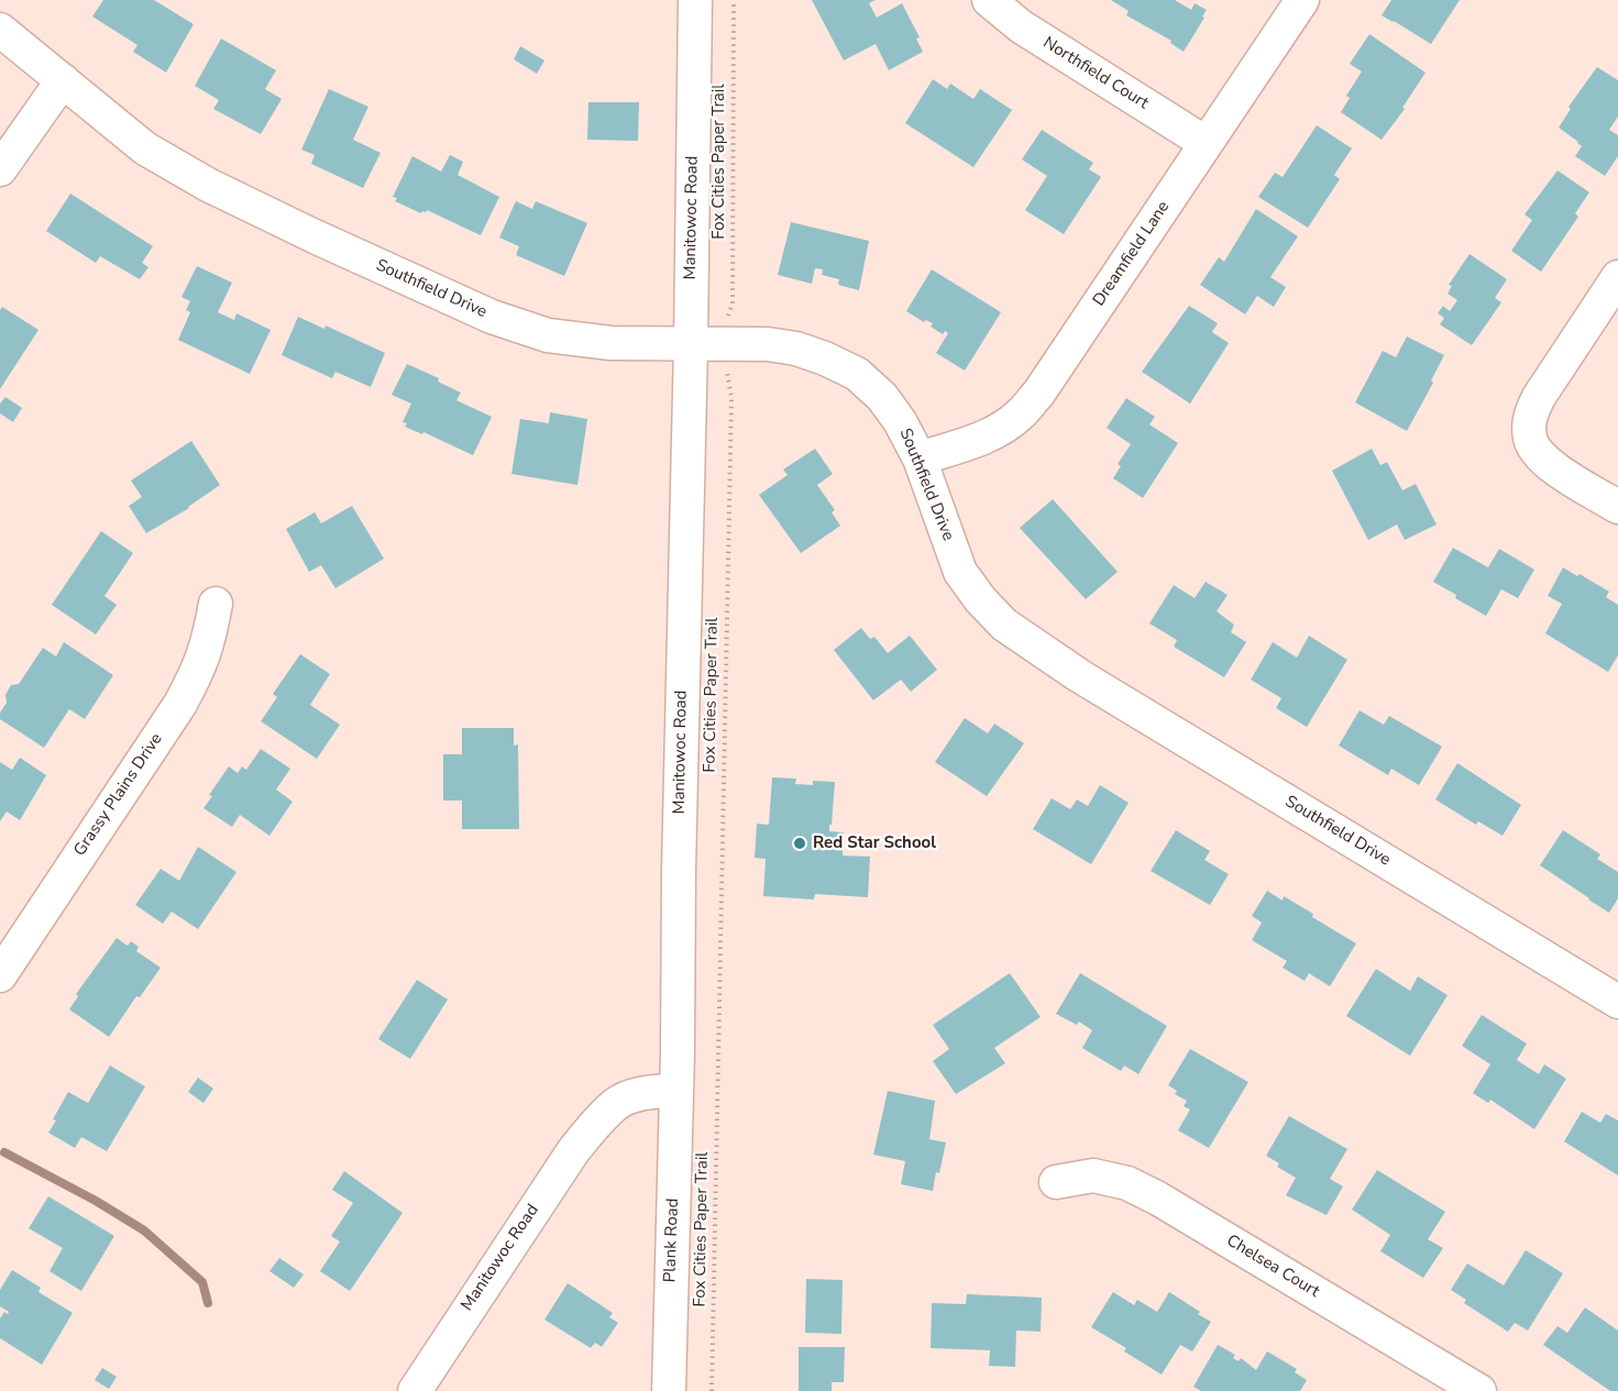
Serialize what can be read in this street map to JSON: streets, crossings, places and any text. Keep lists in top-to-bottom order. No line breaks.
{"streets":{"street":["Northfield Court","Manitowoc Road","Dreamfield Lane","Southfield Drive","Grassy Plains Drive","Plank Road","Chelsea Court"],"path":["Fox Cities Paper Trail"]},"crossings":[["Northfield Court","Dreamfield Lane"],["Fox Cities Paper Trail","Southfield Drive"],["Manitowoc Road","Southfield Drive"],["Manitowoc Road","Plank Road"],["Dreamfield Lane","Southfield Drive"]],"places":["Red Star School"]}
